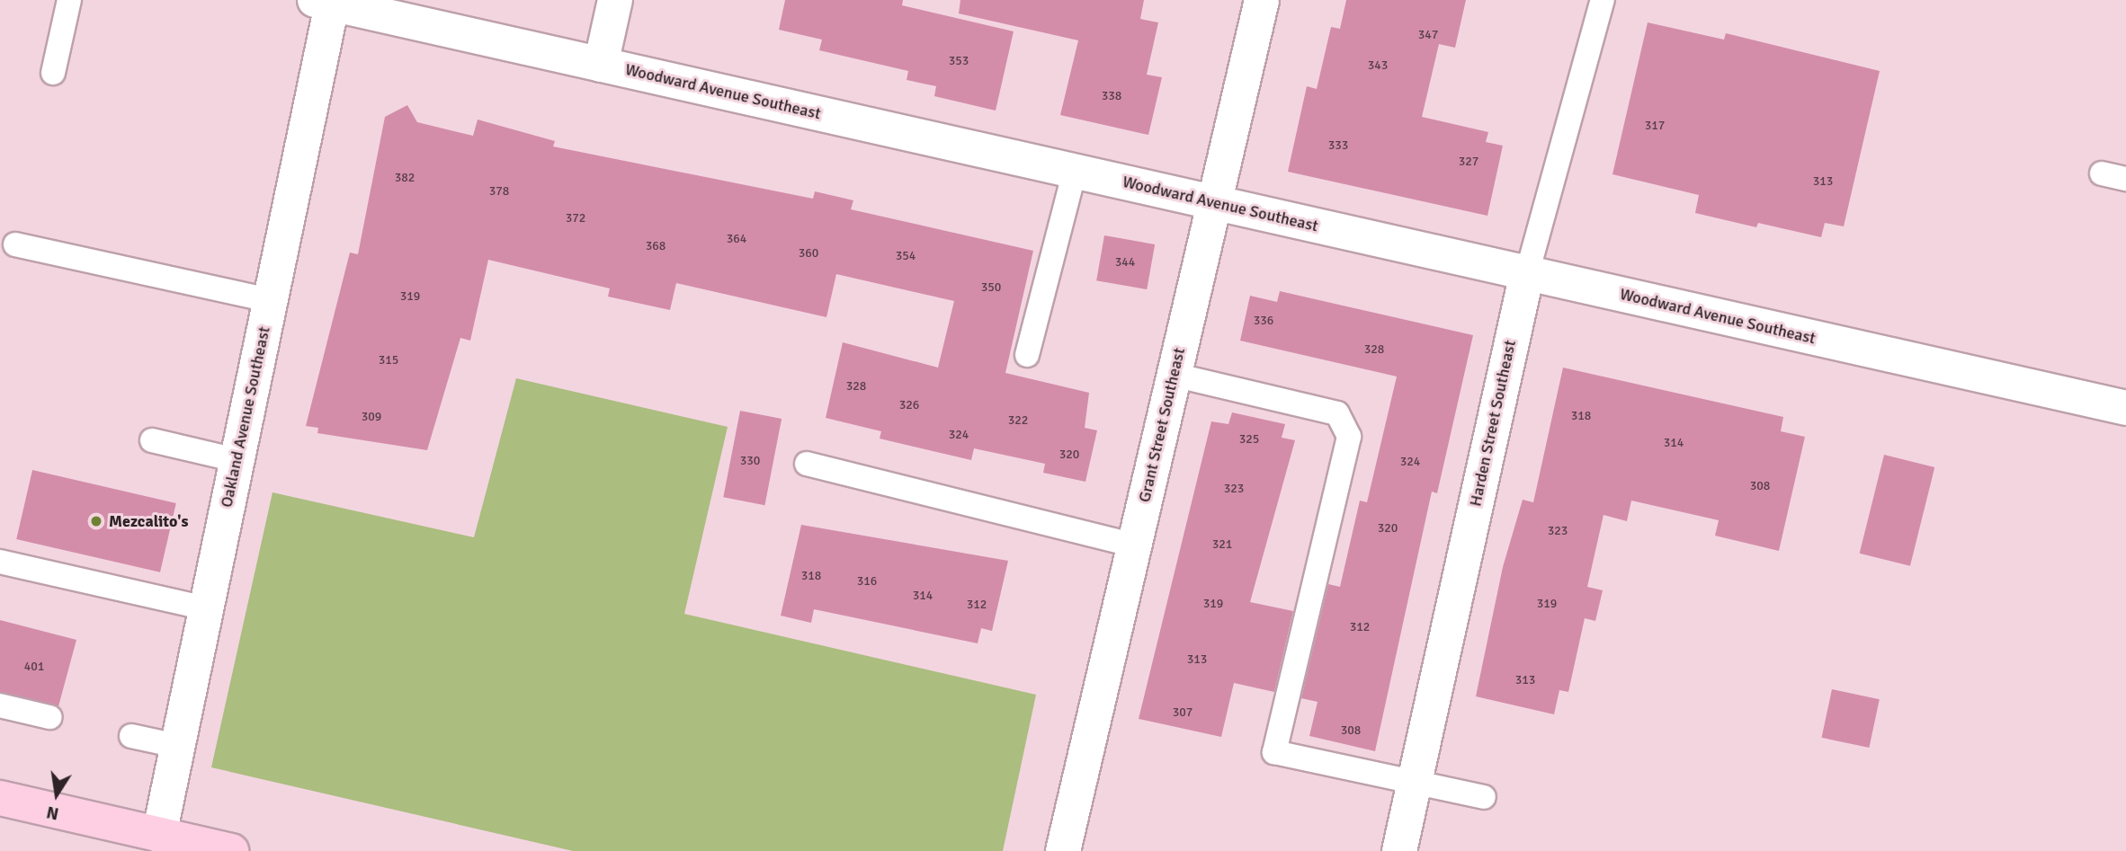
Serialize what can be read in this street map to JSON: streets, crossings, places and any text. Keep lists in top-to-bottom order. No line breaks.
{"streets":{"street":["Woodward Avenue Southeast","Oakland Avenue Southeast","Harden Street Southeast","Grant Street Southeast"]},"crossings":[["Woodward Avenue Southeast","Oakland Avenue Southeast"],["Woodward Avenue Southeast","Harden Street Southeast"],["Woodward Avenue Southeast","Grant Street Southeast"]],"places":["Mezcalito's"],"house_numbers":["347","353","343","338","317","333","327","382","313","378","372","364","368","360","354","344","350","319","336","328","315","328","326","318","309","322","324","325","314","320","330","324","308","323","320","323","321","318","316","314","319","319","312","312","313","401","313","307","308"],"north":"bottom"}
